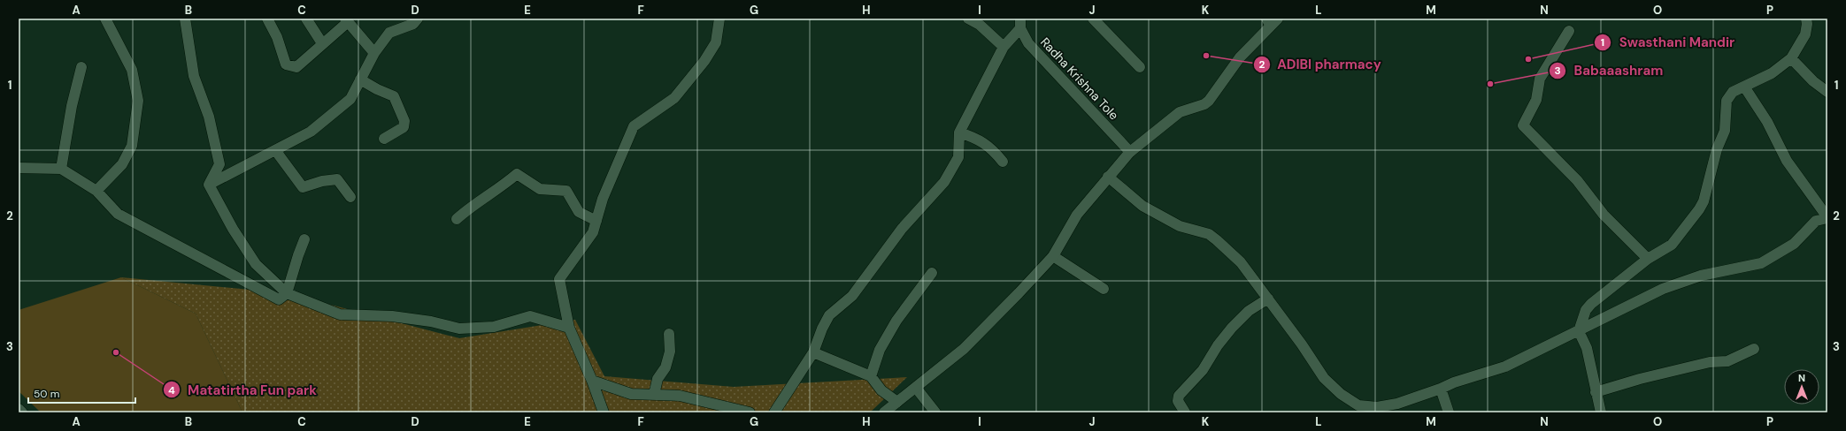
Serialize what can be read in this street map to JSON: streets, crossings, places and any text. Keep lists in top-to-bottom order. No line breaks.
{"streets":{"street":["Radha Krishna Tole"]},"places":["ADIBI pharmacy","Swasthani Mandir","Babaaashram","Matatirtha Fun park"],"scale_bar":"50 m","north":"top","grid":{"columns":["A","B","C","D","E","F","G","H","I","J","K","L","M","N","O","P"],"rows":["1","2","3"]}}
